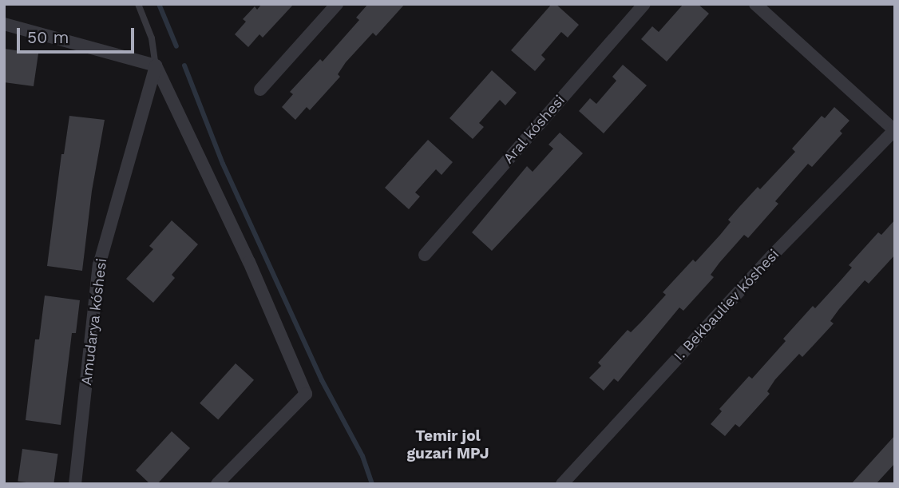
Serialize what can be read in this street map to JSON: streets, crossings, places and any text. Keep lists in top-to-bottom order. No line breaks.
{"streets":{"street":["Aral kóshesi","I. Bekbauliev kóshesi","Amudarya kóshesi"]},"districts":["Temir jol guzari MPJ"],"scale_bar":"50 m"}
